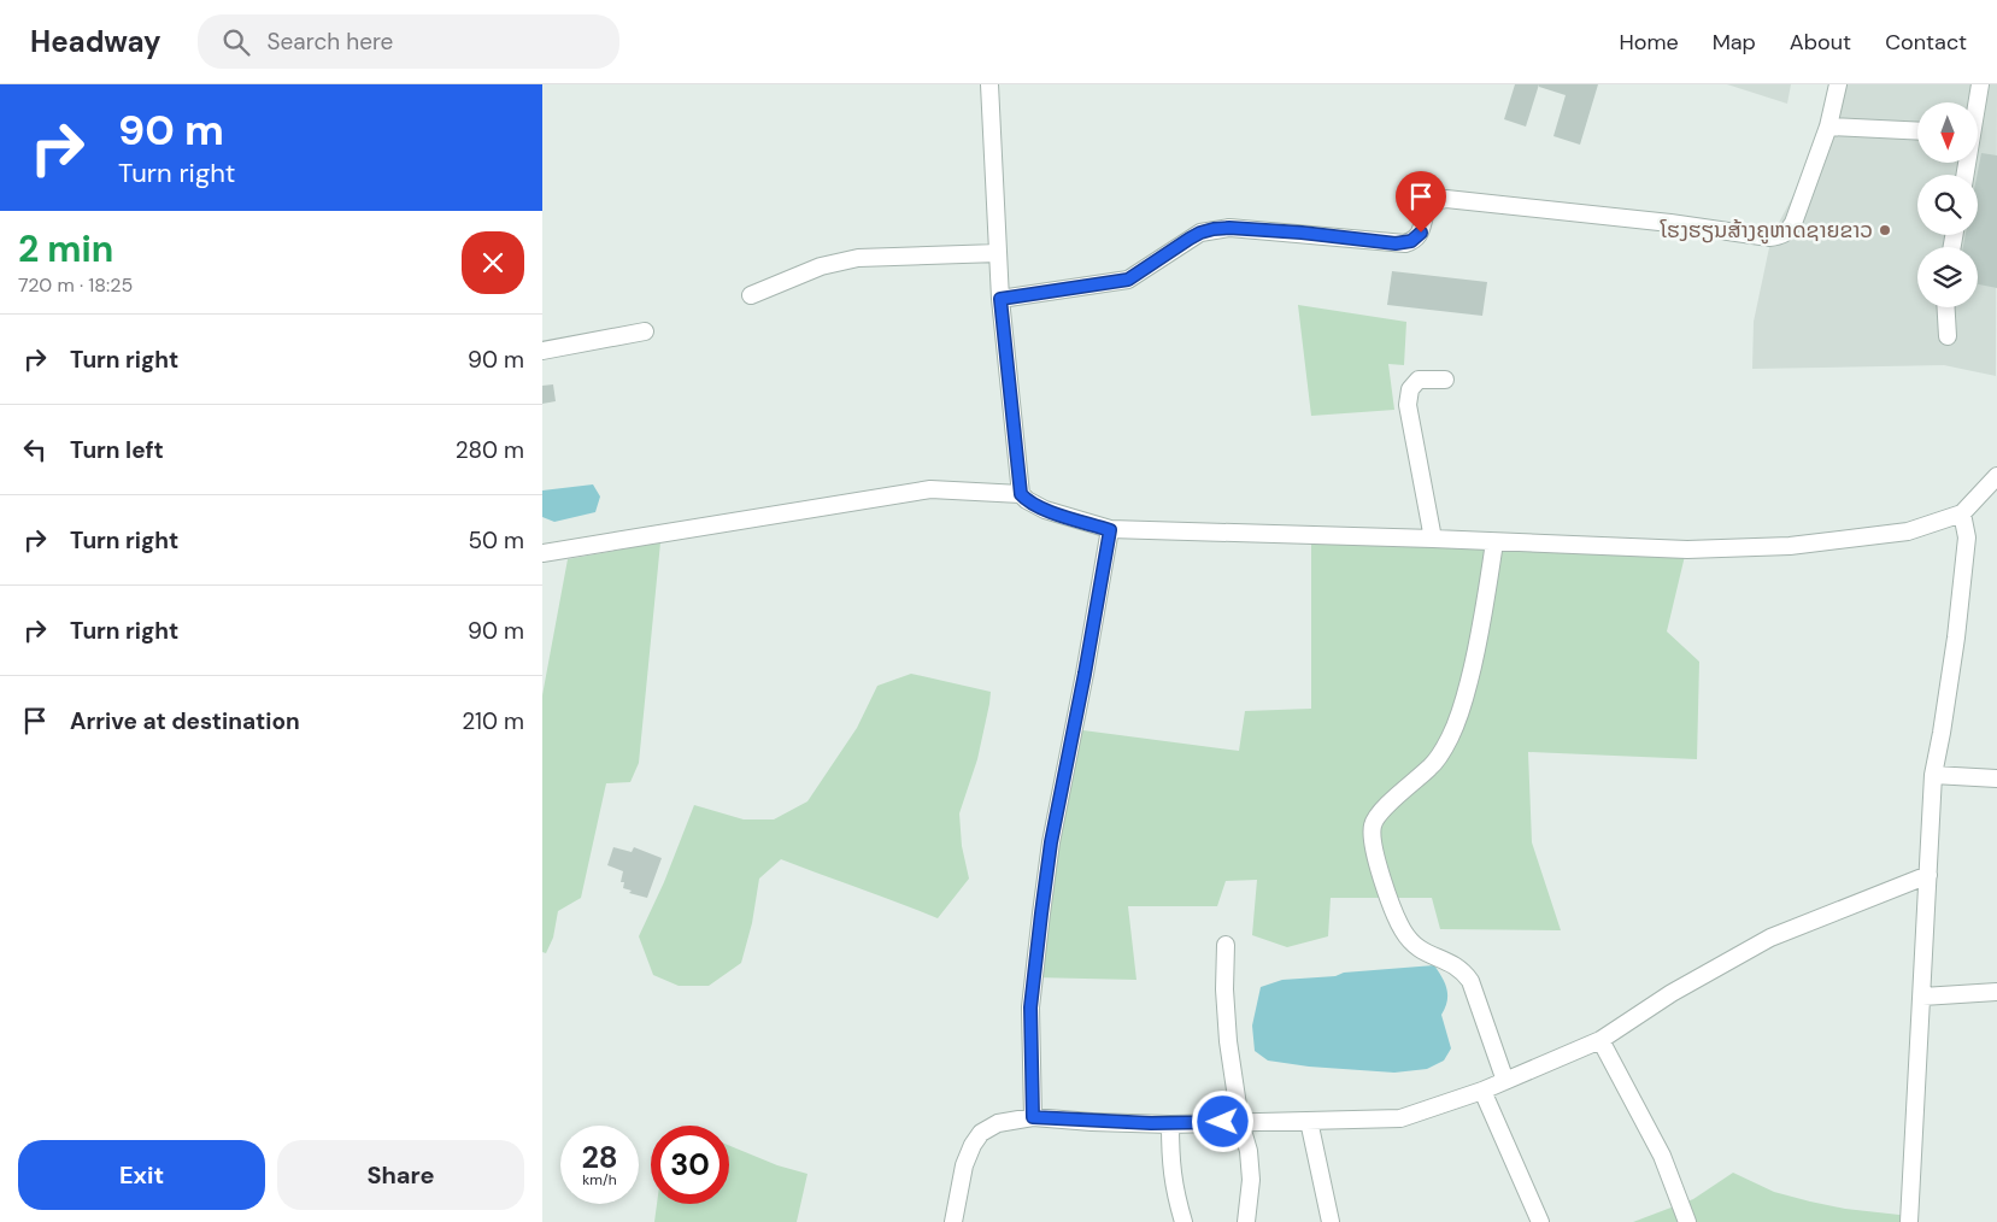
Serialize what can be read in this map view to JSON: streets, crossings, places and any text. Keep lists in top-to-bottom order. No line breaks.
{"places":["ໂຮງຮຽນສ້າງຄູຫາດຊາຍຂາວ"],"north":"bottom","page":{"header":"Headway","search":"Search here","nav":["Home","Map","About","Contact"],"turn":["90 m","Turn right"],"heading":["2 min","720 m · 18:25"],"list":[{"name":"Turn right","value":"90 m"},{"name":"Turn left","value":"280 m"},{"name":"Turn right","value":"50 m"},{"name":"Turn right","value":"90 m"},{"name":"Arrive at destination","value":"210 m"}],"speed":"28 km/h","limit":"30","buttons":["Exit","Share"]}}
